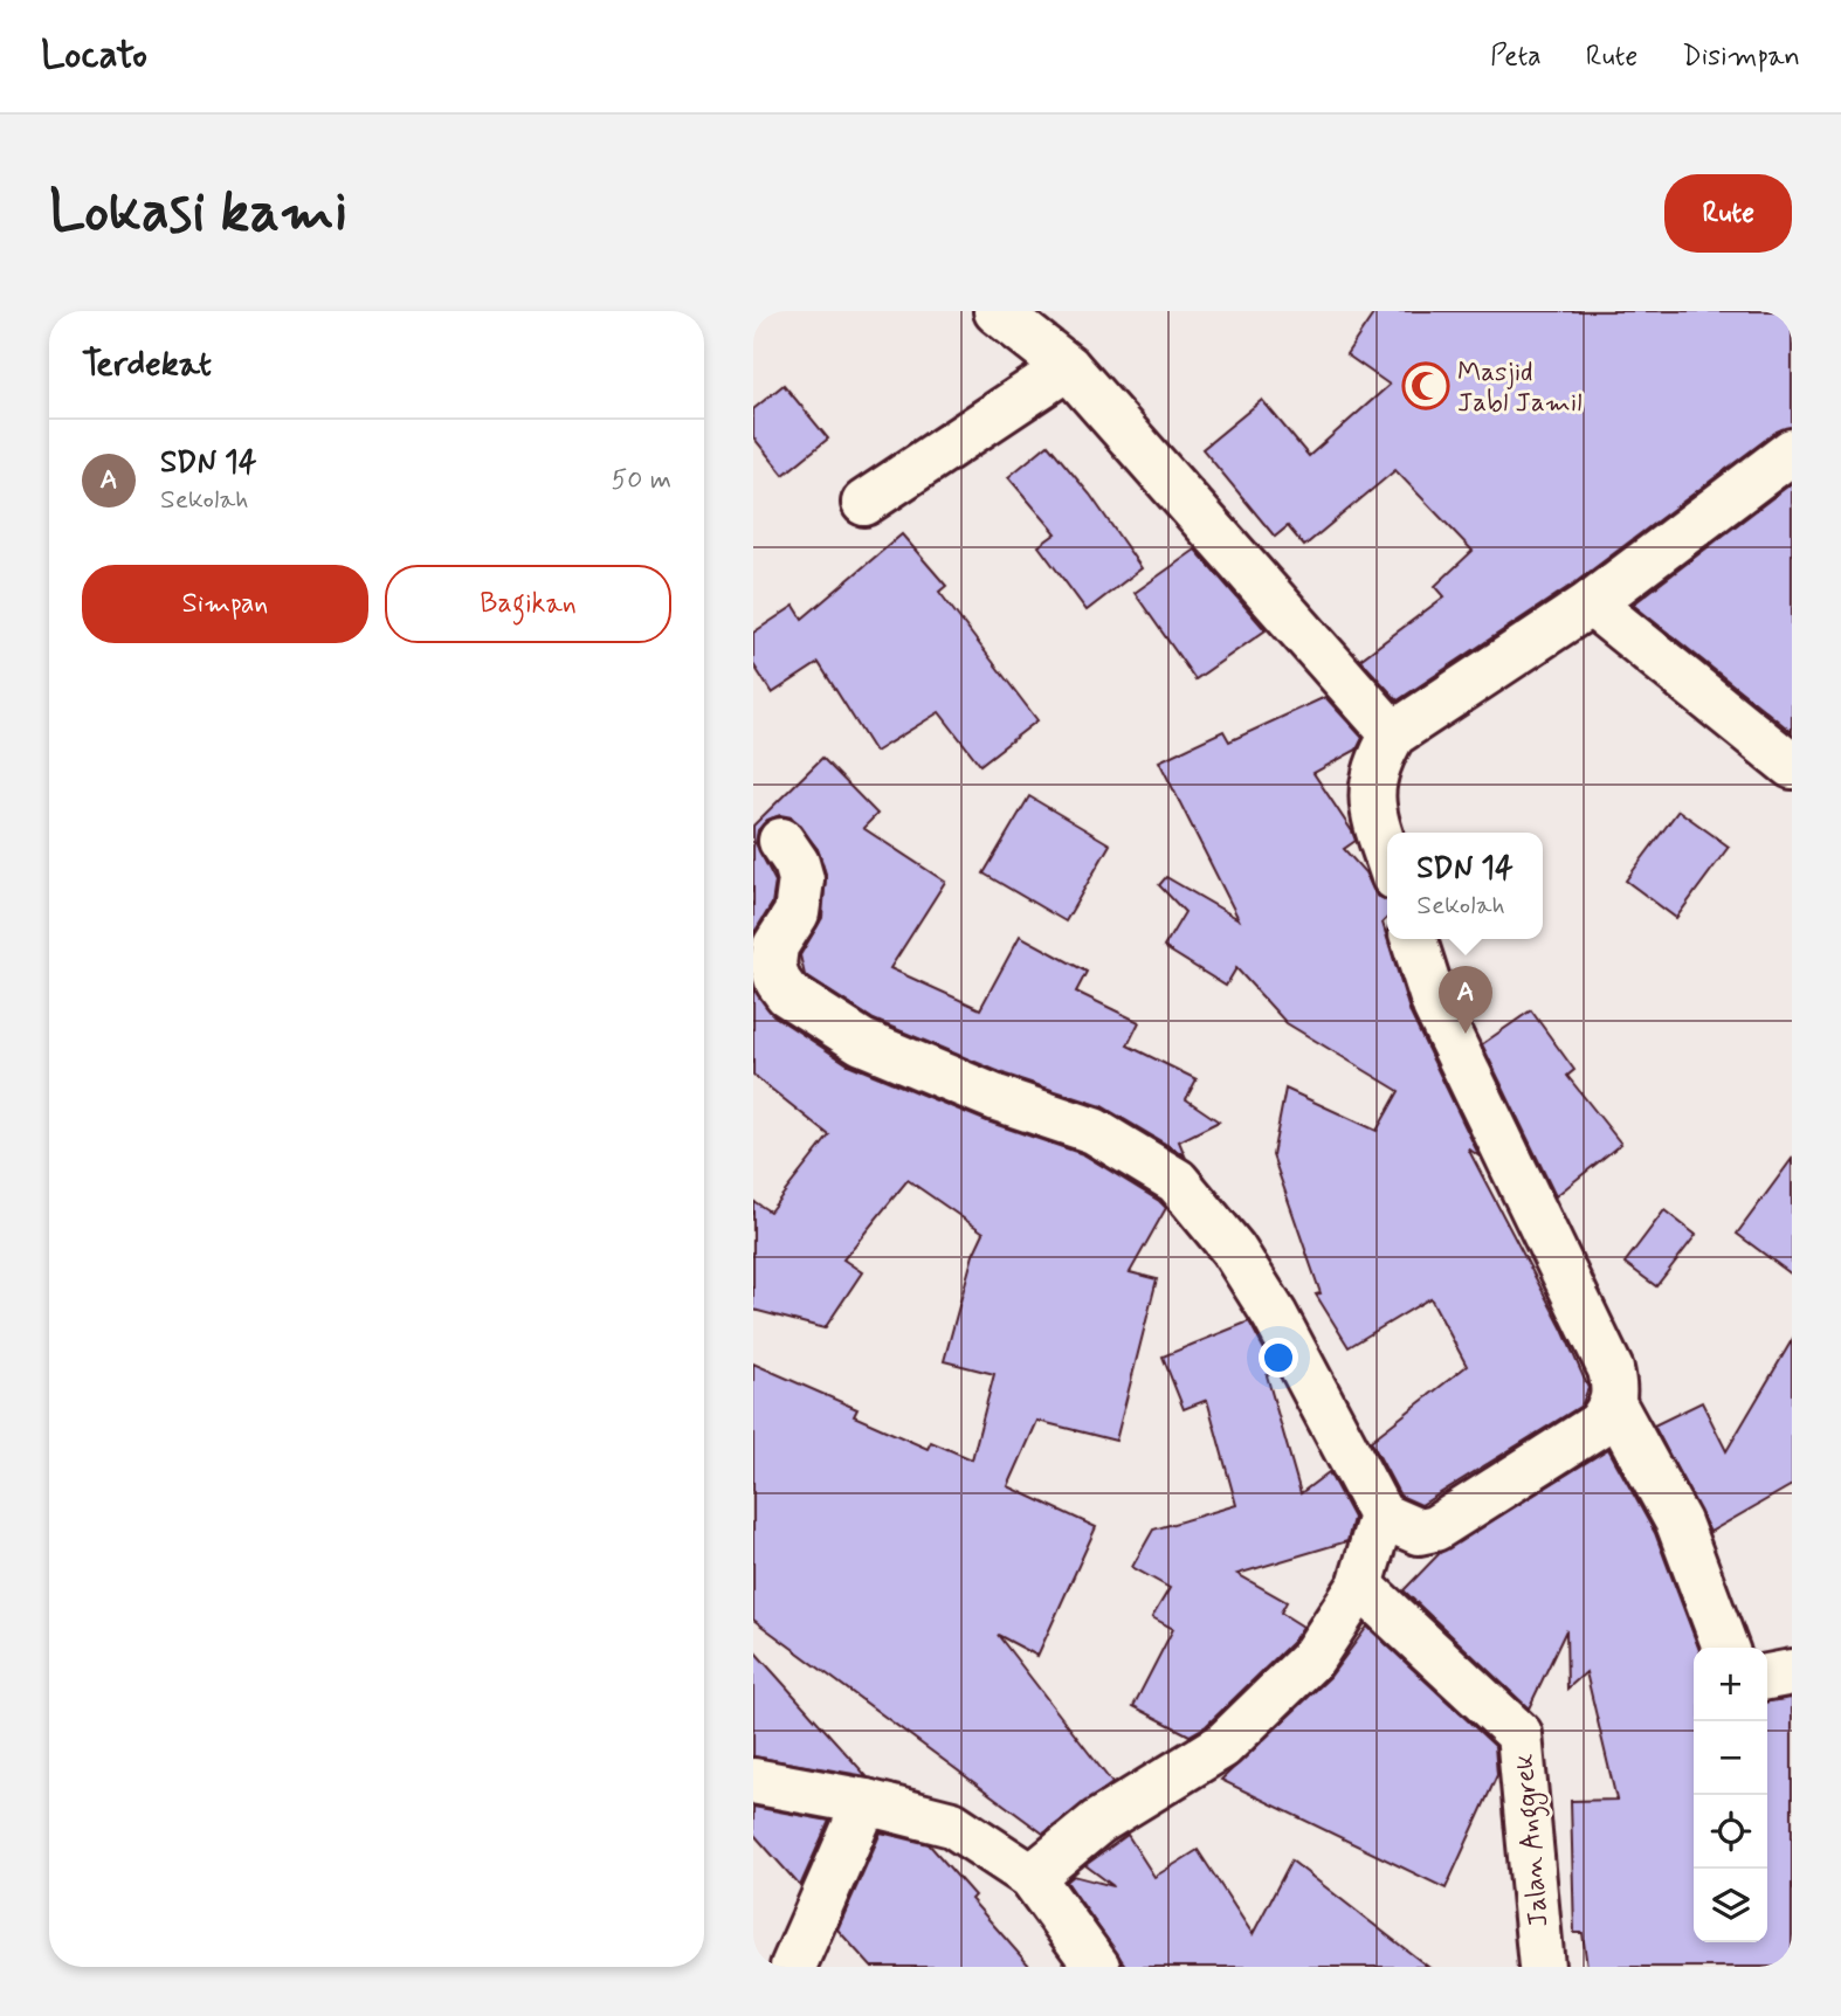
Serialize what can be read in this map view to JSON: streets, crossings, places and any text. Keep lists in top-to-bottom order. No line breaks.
{"streets":{"street":["Jalan Anggrek"]},"places":{"mosque":["Masjid Jabl Jamil"]},"page":{"header":"Locato","nav":["Peta","Rute","Disimpan"],"buttons":["Rute",["Simpan","Bagikan"]],"title":"Lokasi kami","heading":"Terdekat","list":[{"mark":"A","name":"SDN 14","note":"Sekolah","value":"50 m"}],"popup":["SDN 14","Sekolah"],"pins":"A","map_buttons":["+","−"]}}
